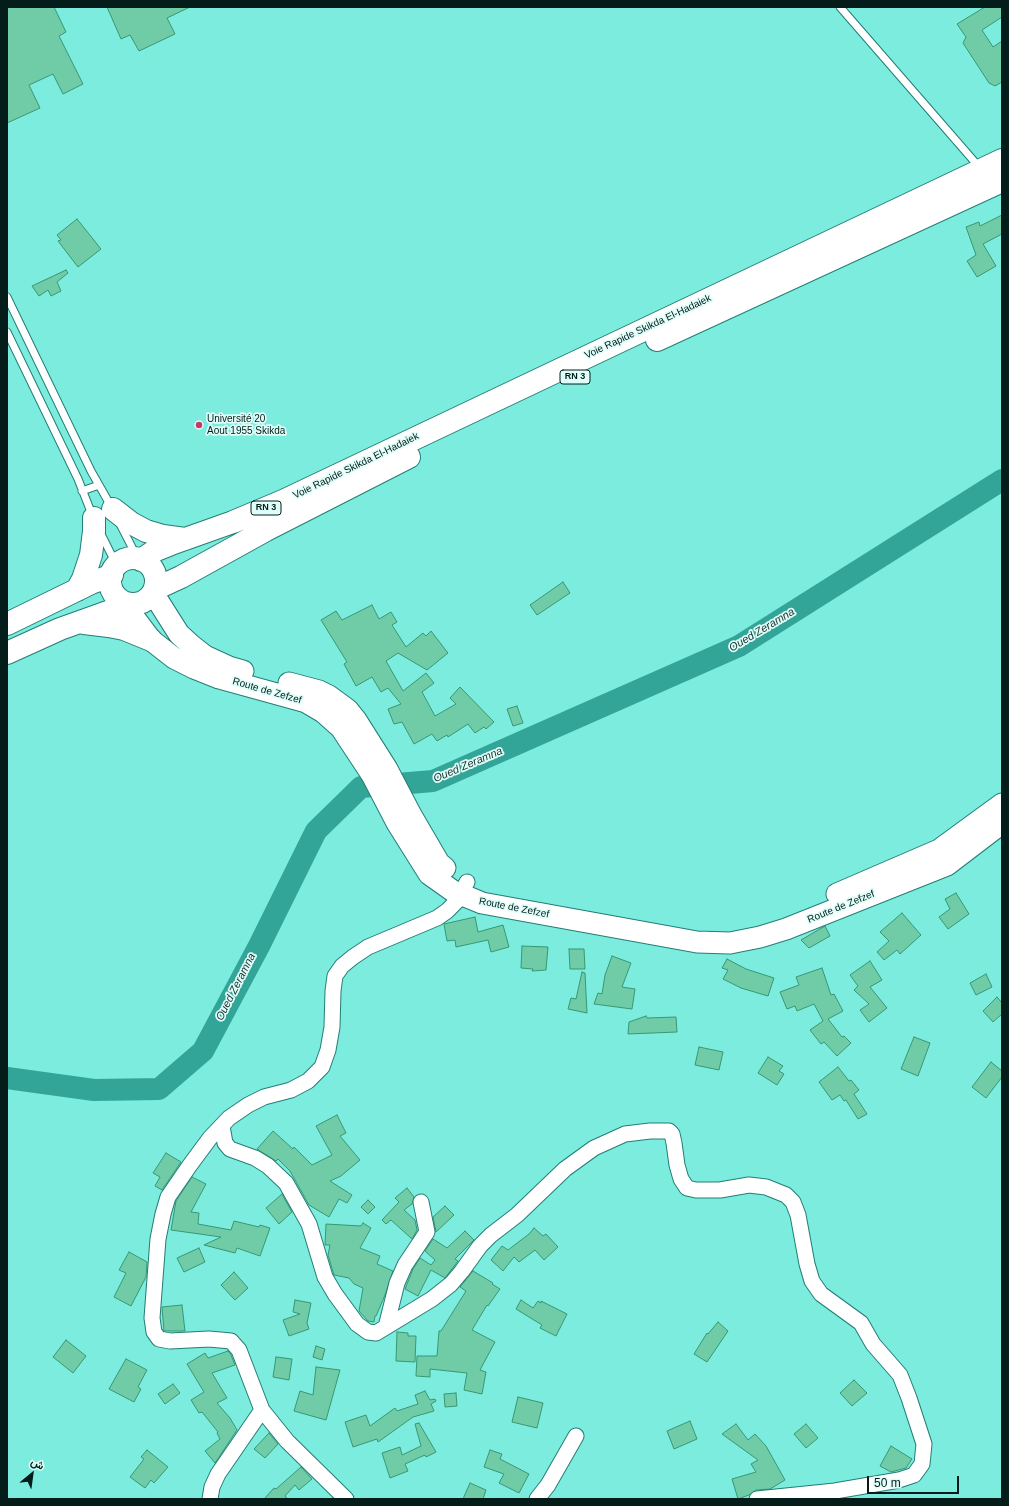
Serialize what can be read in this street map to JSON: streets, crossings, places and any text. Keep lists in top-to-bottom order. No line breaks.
{"streets":{"highway":["Voie Rapide Skikda El-Hadaiek","RN 3"],"main road":["Route de Zefzef"]},"crossings":[["Voie Rapide Skikda El-Hadaiek","Route de Zefzef"]],"water":["Oued Zeramna"],"places":["Université 20 Aout 1955 Skikda"],"scale_bar":"50 m","north":"top right"}
